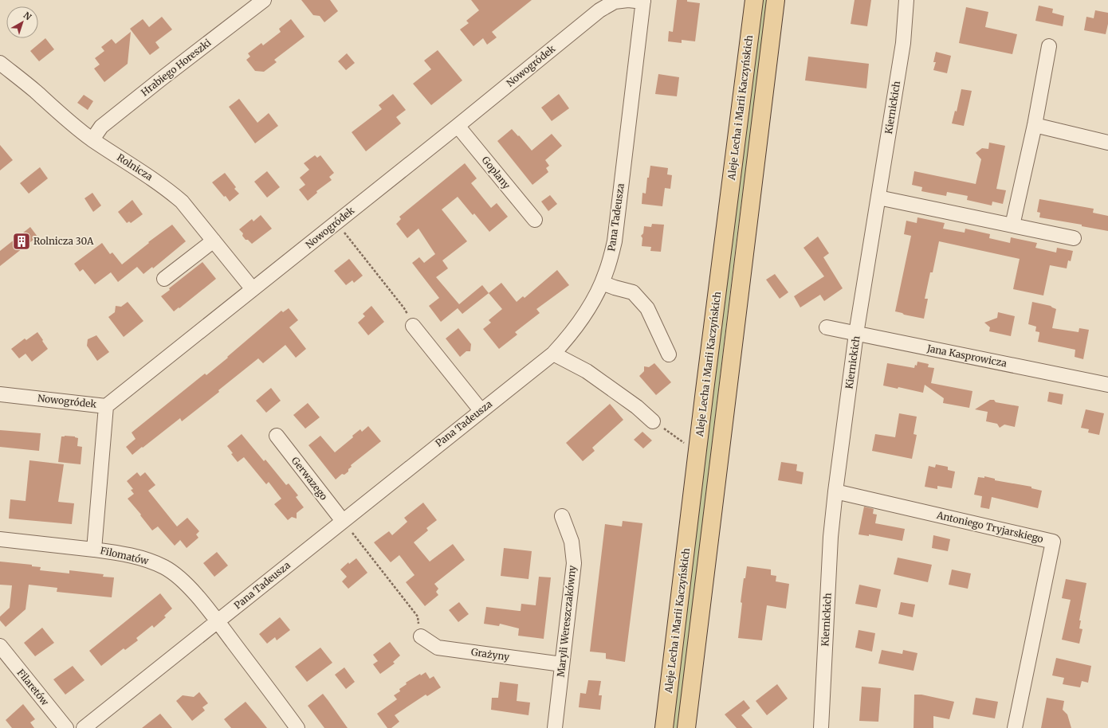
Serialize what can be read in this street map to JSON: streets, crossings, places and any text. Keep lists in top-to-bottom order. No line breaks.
{"streets":{"main road":["Aleje Lecha i Marii Kaczyńskich"],"street":["Nowogródek","Hrabiego Horeszki","Kiernickich","Rolnicza","Goplany","Pana Tadeusza","Jana Kasprowicza","Gerwazego","Antoniego Tryjarskiego","Filomatów","Maryli Wereszczakówny","Grażyny","Filaretów"]},"crossings":[["Nowogródek","Rolnicza"],["Nowogródek","Goplany"],["Nowogródek","Pana Tadeusza"],["Nowogródek","Filomatów"],["Hrabiego Horeszki","Rolnicza"],["Kiernickich","Jana Kasprowicza"],["Kiernickich","Antoniego Tryjarskiego"],["Pana Tadeusza","Gerwazego"],["Pana Tadeusza","Filomatów"],["Maryli Wereszczakówny","Grażyny"]],"places":{"building":["Rolnicza 30A"]},"north":"top right"}
